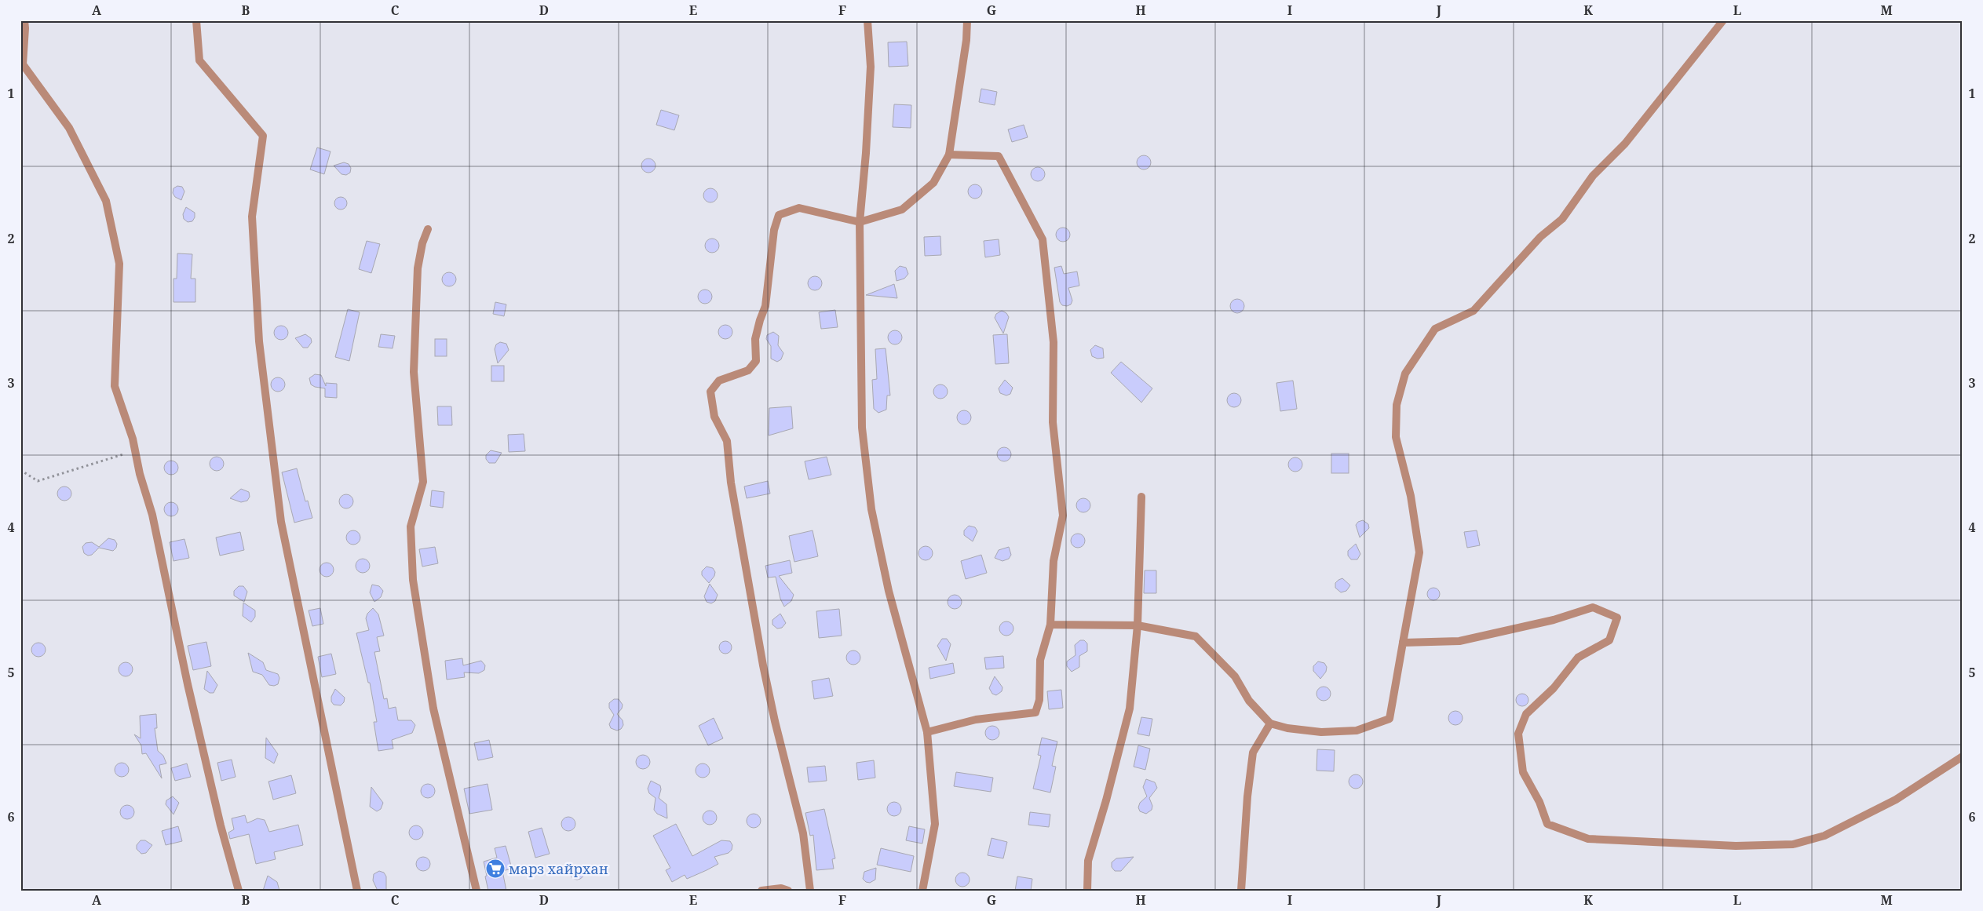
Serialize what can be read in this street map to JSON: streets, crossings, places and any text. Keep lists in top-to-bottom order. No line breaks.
{"places":{"supermarket":["марз хайрхан"]},"grid":{"columns":["A","B","C","D","E","F","G","H","I","J","K","L","M"],"rows":["1","2","3","4","5","6"]}}
